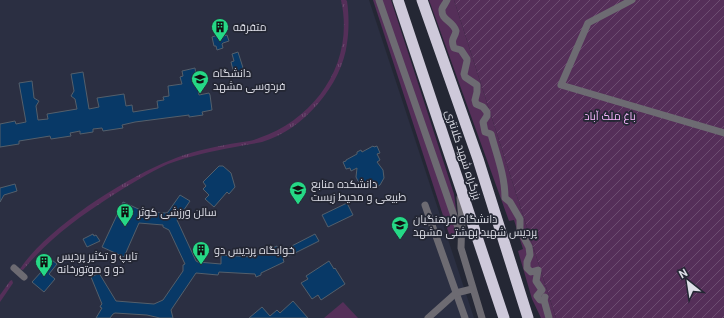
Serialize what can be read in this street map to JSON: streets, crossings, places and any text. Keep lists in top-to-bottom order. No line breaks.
{"streets":{"highway":["بزرگراه شهید کلانتری"]},"parks":["باغ ملک آباد"],"places":{"building":["متفرقه","سالن ورزشی کوثر","خوابگاه پردیس دو","تایپ و تکثیر پردیس دو و موتورخانه"],"school or university":["دانشگاه فردوسی مشهد","دانشکده منابع طبیعی و محیط زیست","دانشگاه فرهنگیان پردیس شهید بهشتی مشهد"]},"north":"top left"}
